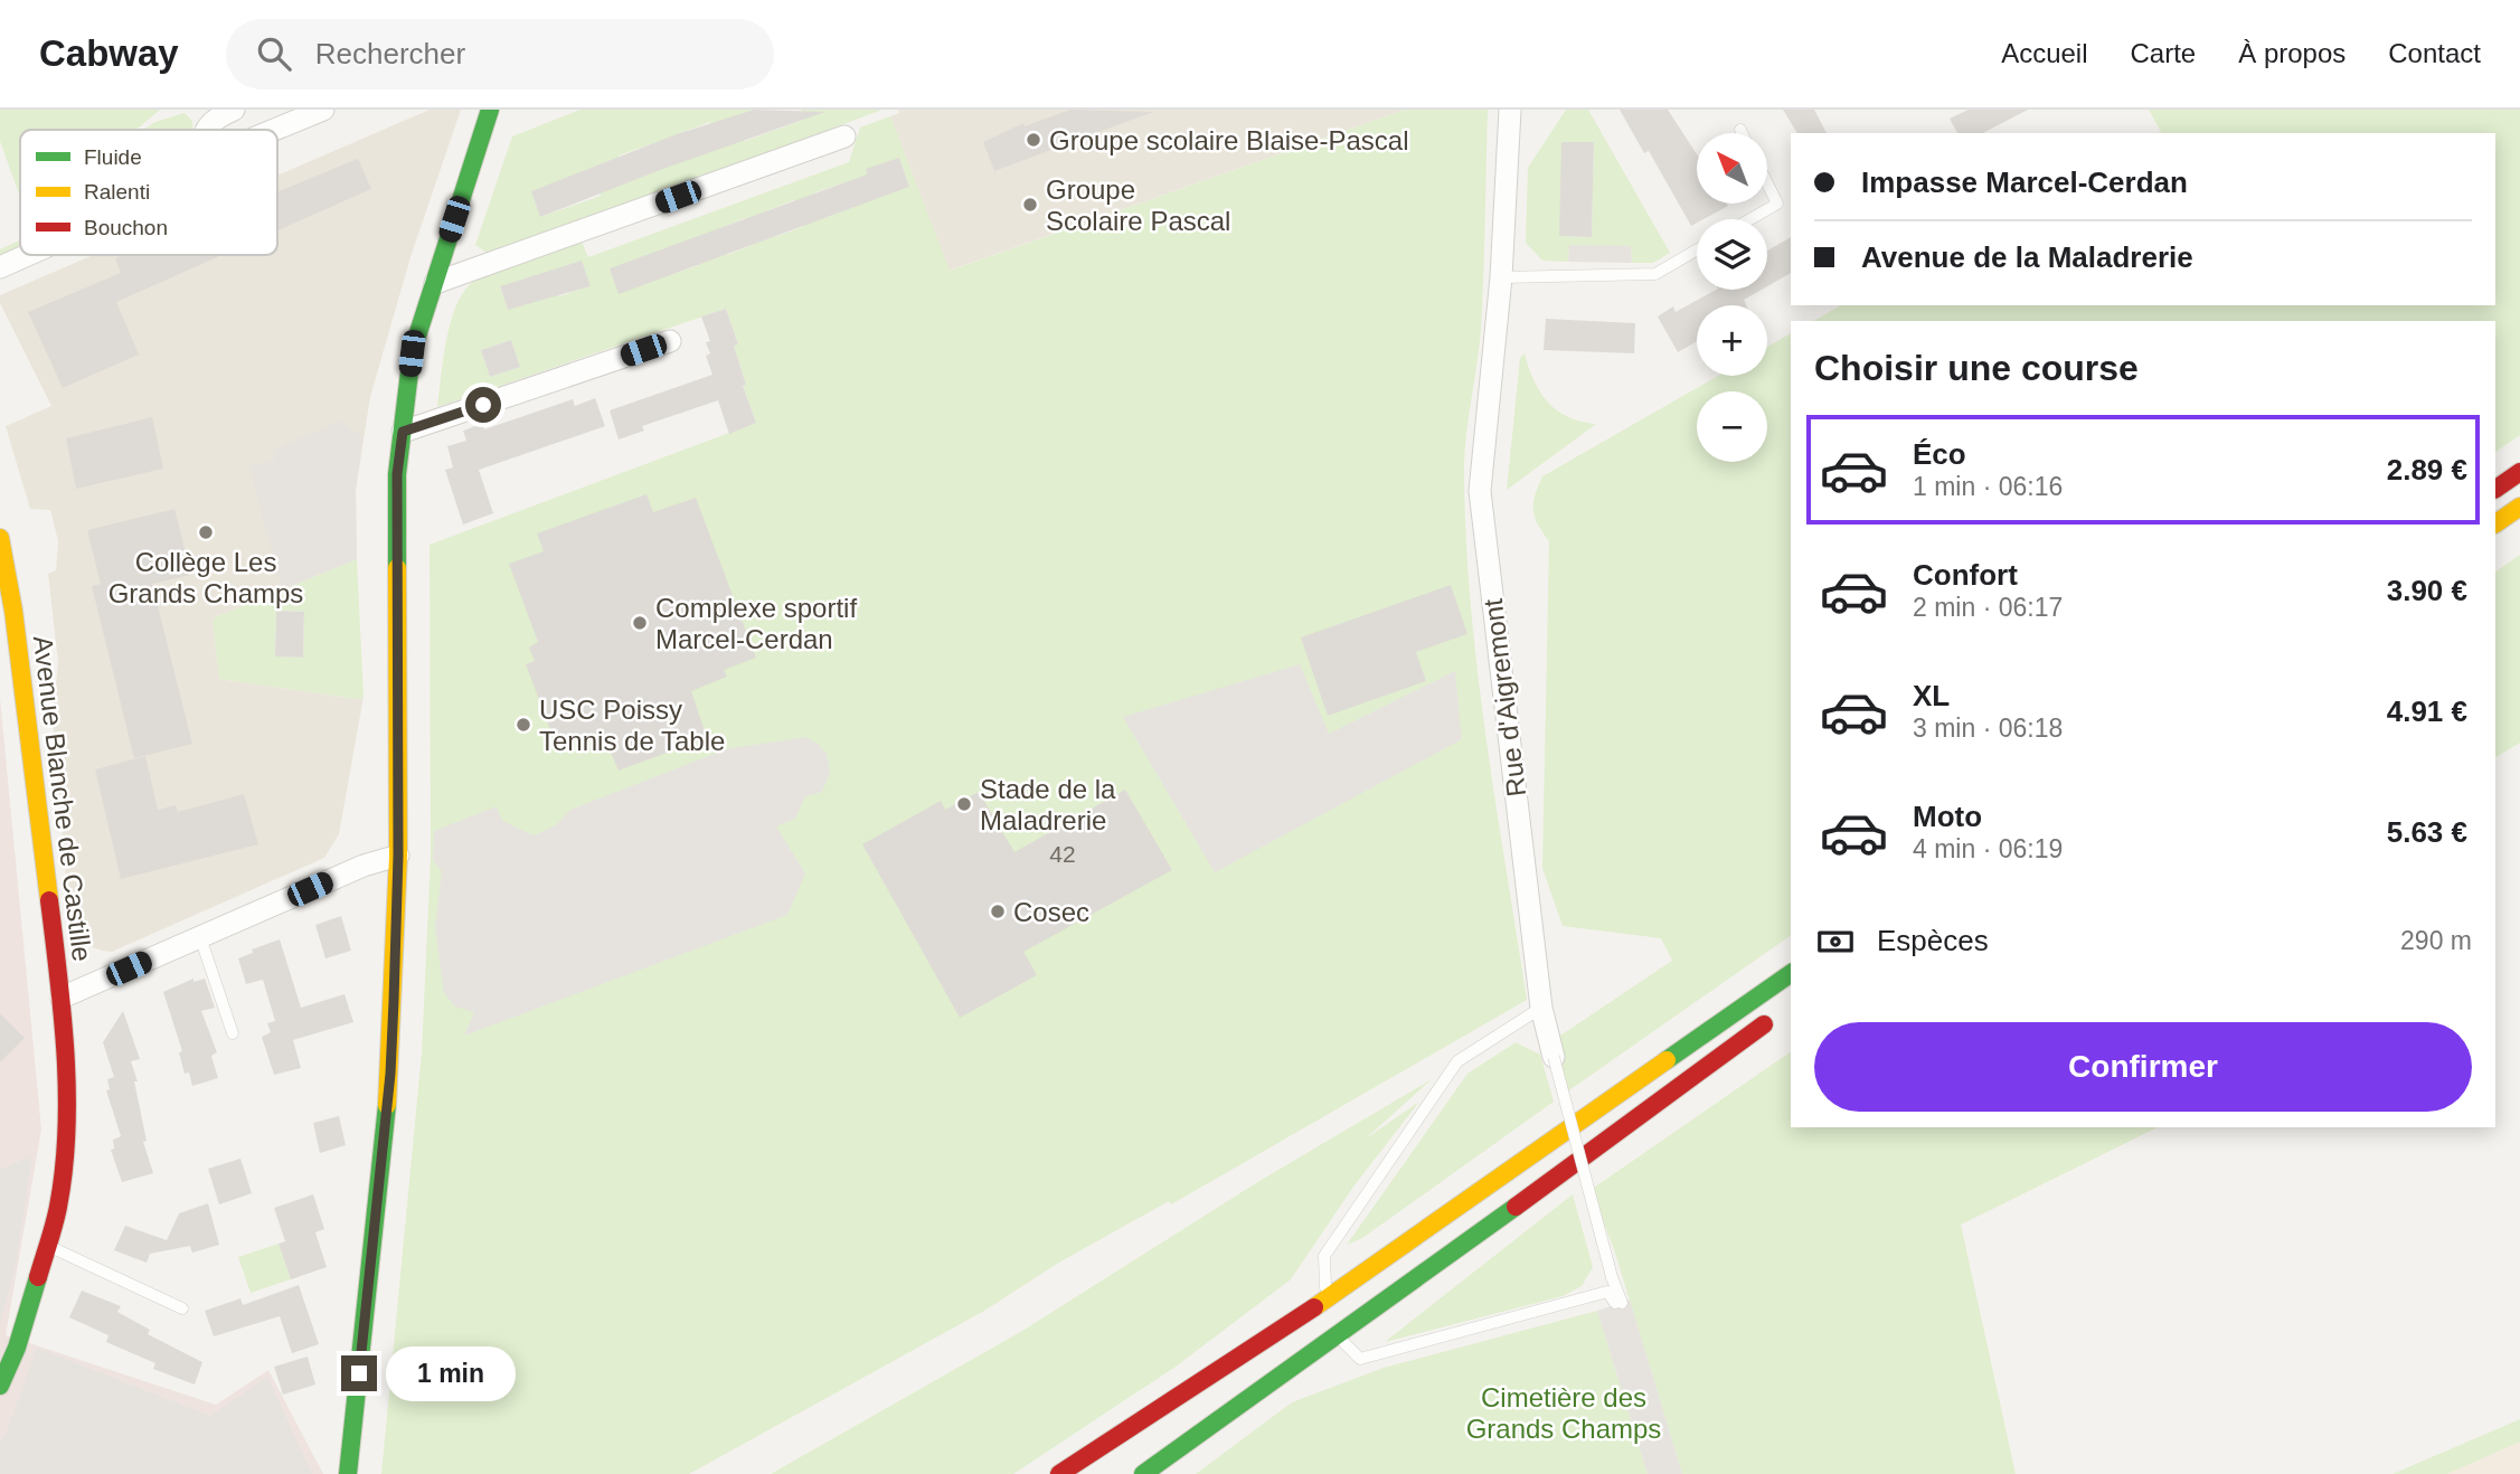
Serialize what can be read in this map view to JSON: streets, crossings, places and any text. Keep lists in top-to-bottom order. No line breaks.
{"streets":{"main road":["Avenue Blanche de Castille"],"street":["Rue d'Aigremont"]},"parks":["Cimetière des Grands Champs"],"places":["Groupe scolaire Blaise-Pascal","Groupe Scolaire Pascal","Collège Les Grands Champs","Complexe sportif Marcel-Cerdan","USC Poissy Tennis de Table","Stade de la Maladrerie","Cosec"],"house_numbers":["42"],"legend":["Fluide","Ralenti","Bouchon"],"north":"top left","page":{"header":"Cabway","search":"Rechercher","nav":["Accueil","Carte","À propos","Contact"],"map_buttons":["+","−"],"banner":["Impasse Marcel-Cerdan","Avenue de la Maladrerie"],"heading":"Choisir une course","list":[{"name":"Éco","note":"1 min · 06:16","value":"2.89 €"},{"name":"Confort","note":"2 min · 06:17","value":"3.90 €"},{"name":"XL","note":"3 min · 06:18","value":"4.91 €"},{"name":"Moto","note":"4 min · 06:19","value":"5.63 €"}],"pay":["Espèces","290 m"],"buttons":"Confirmer","bubble":"1 min"}}
